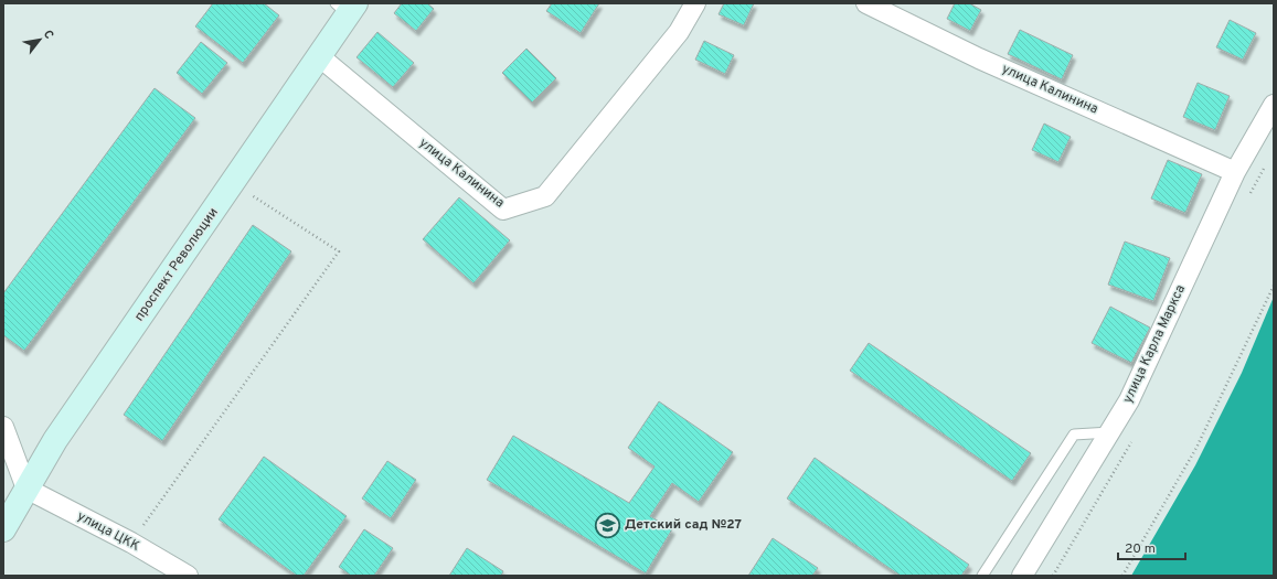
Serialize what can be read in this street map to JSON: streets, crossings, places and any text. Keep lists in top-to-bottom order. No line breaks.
{"streets":{"street":["улица Калинина","проспект Революции","улица Карла Маркса","улица ЦКК"]},"crossings":[["улица Калинина","проспект Революции"],["улица Калинина","улица Карла Маркса"],["проспект Революции","улица ЦКК"]],"places":{"school or university":["Детский сад №27"]},"scale_bar":"20 m","north":"top right"}
